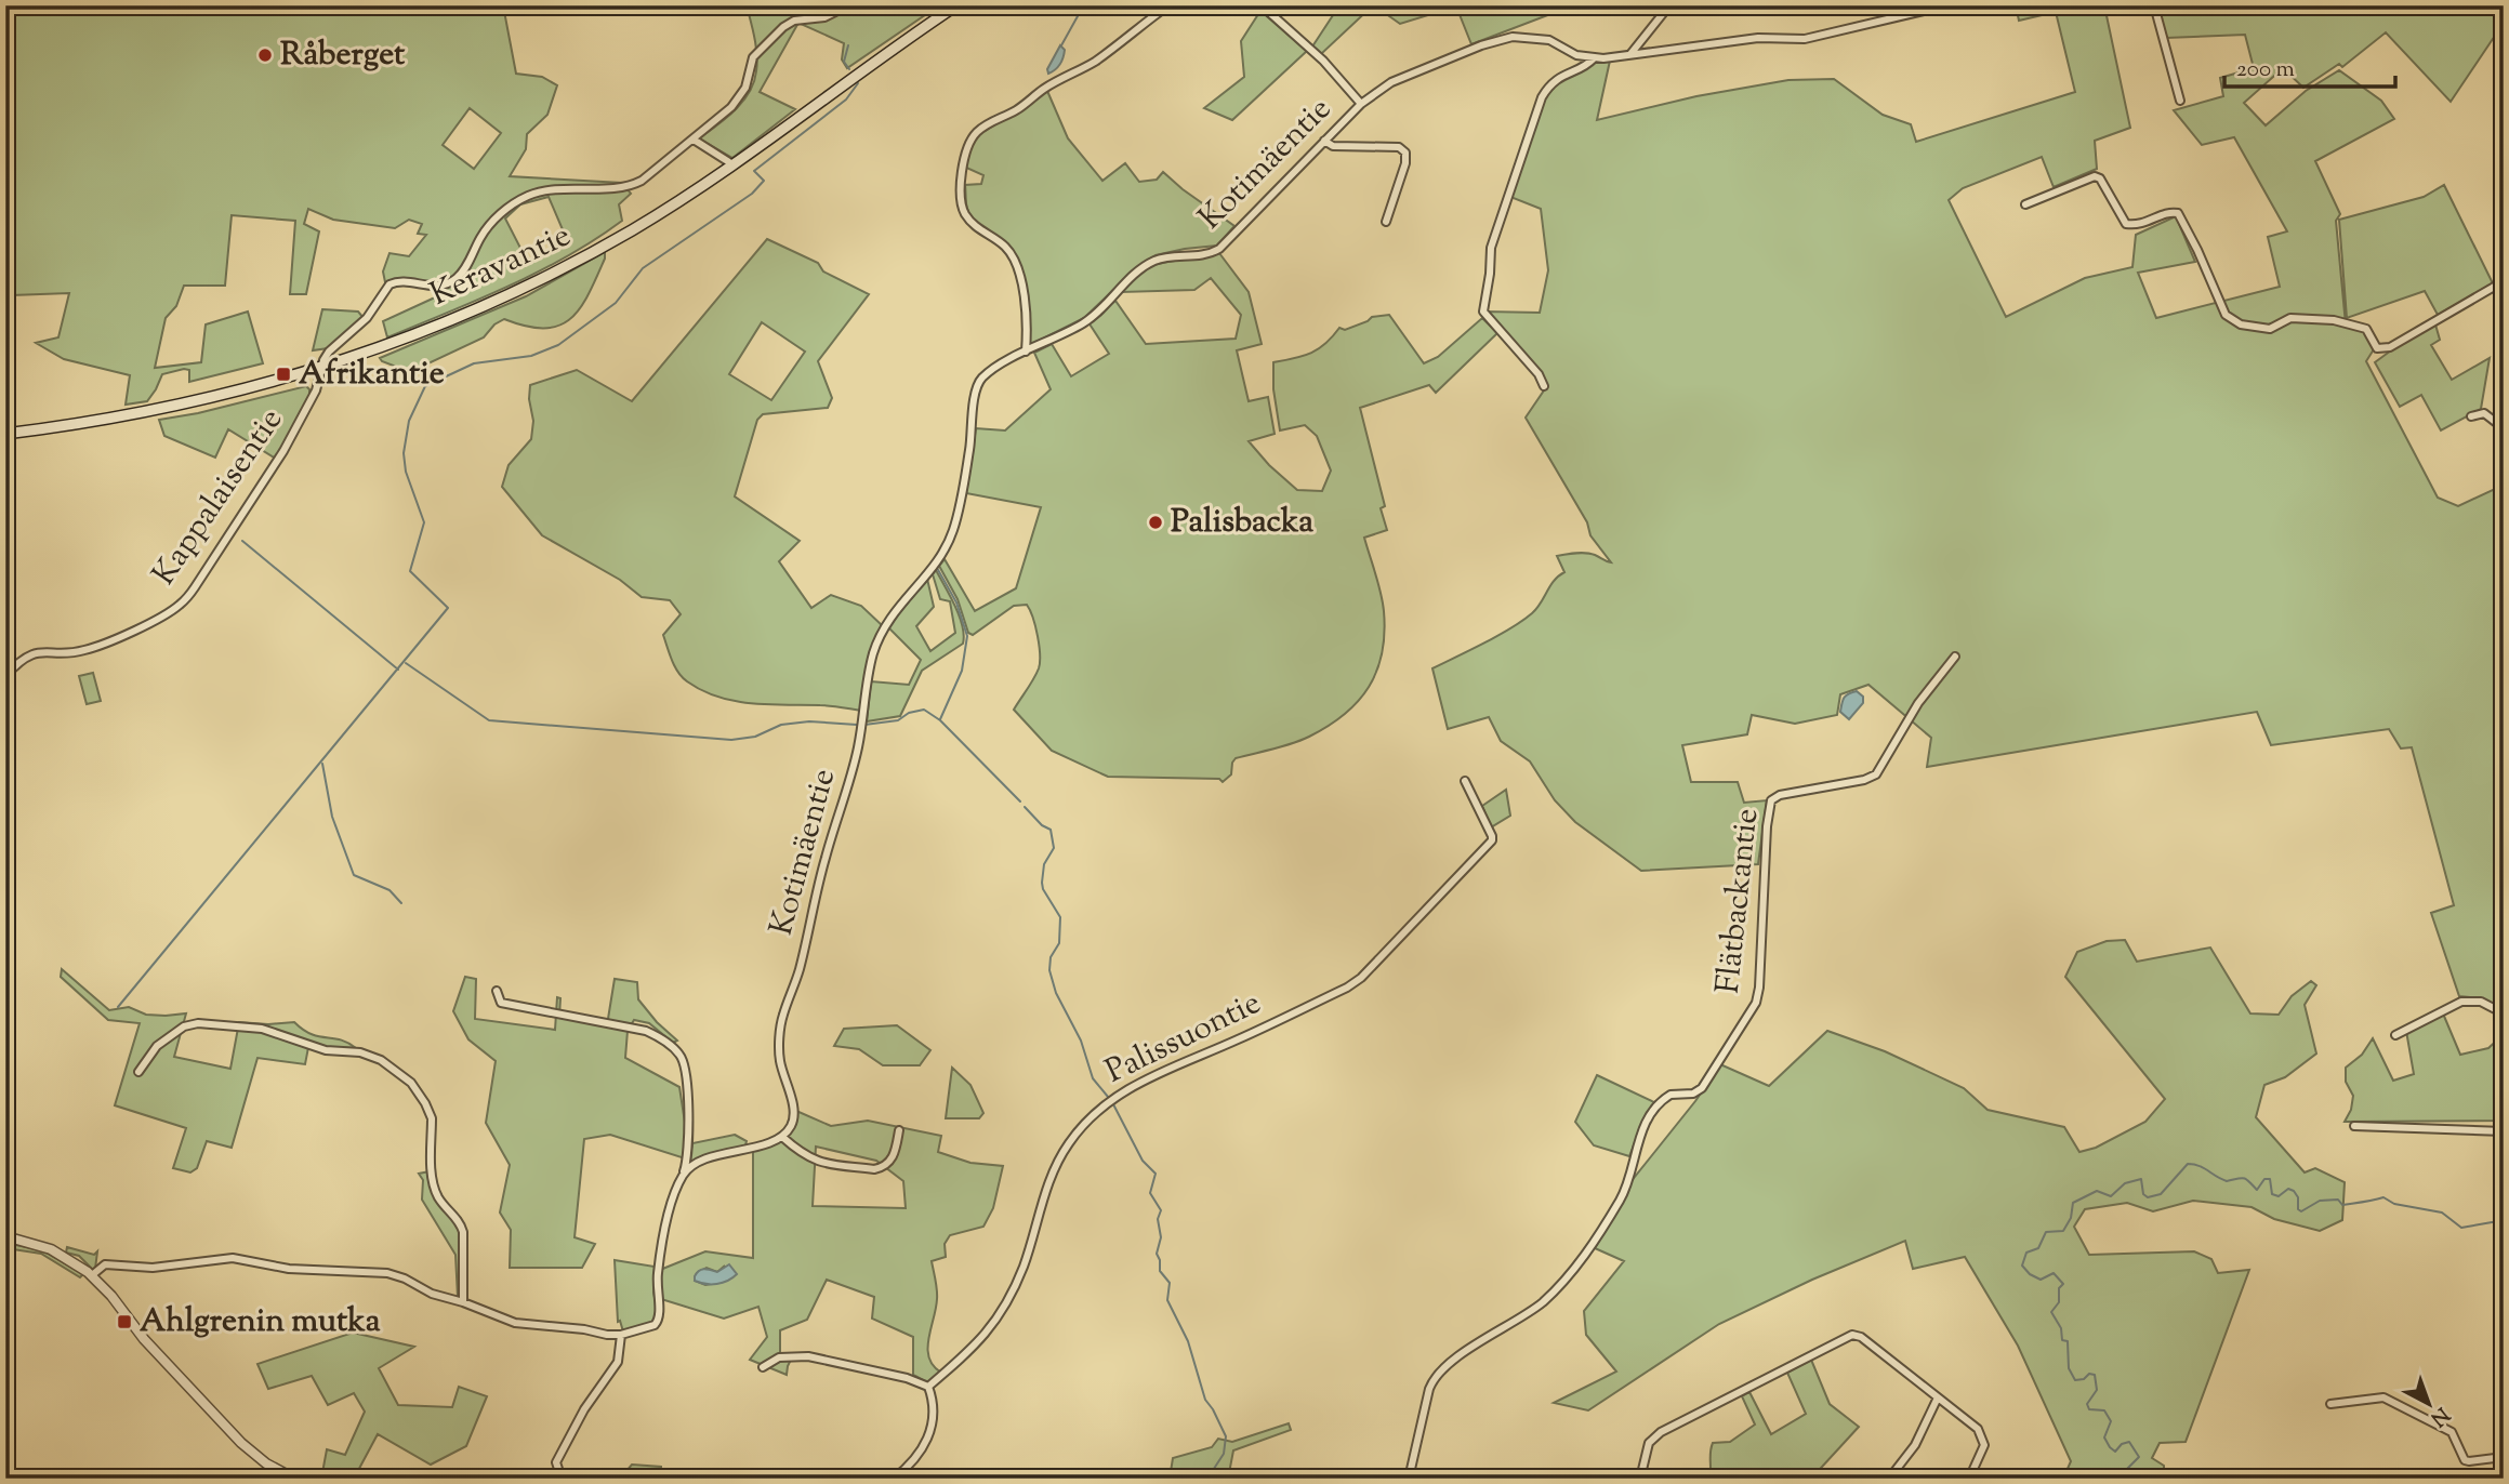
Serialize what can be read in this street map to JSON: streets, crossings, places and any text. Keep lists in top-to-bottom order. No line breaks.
{"streets":{"main road":["Keravantie"],"street":["Kotimäentie","Kappalaisentie","Flätbackantie","Palissuontie"]},"crossings":[["Keravantie","Kappalaisentie"]],"places":{"other":["Råberget","Palisbacka"],"transit":["Afrikantie","Ahlgrenin mutka"]},"scale_bar":"200 m","north":"bottom right"}
